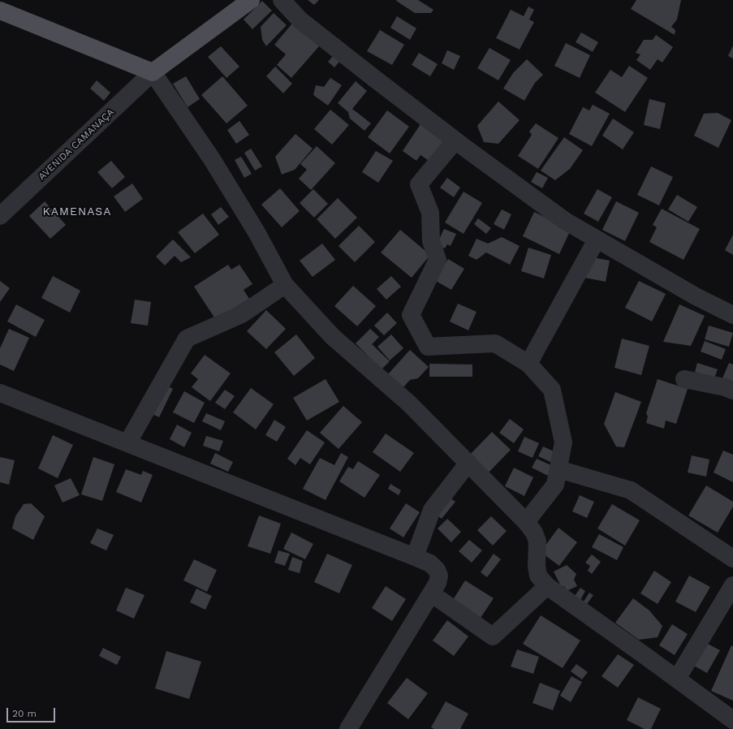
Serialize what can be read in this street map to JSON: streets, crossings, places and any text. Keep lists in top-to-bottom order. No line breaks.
{"streets":{"street":["AVENIDA CAMANAÇA"]},"districts":["KAMENASA"],"scale_bar":"20 m"}
